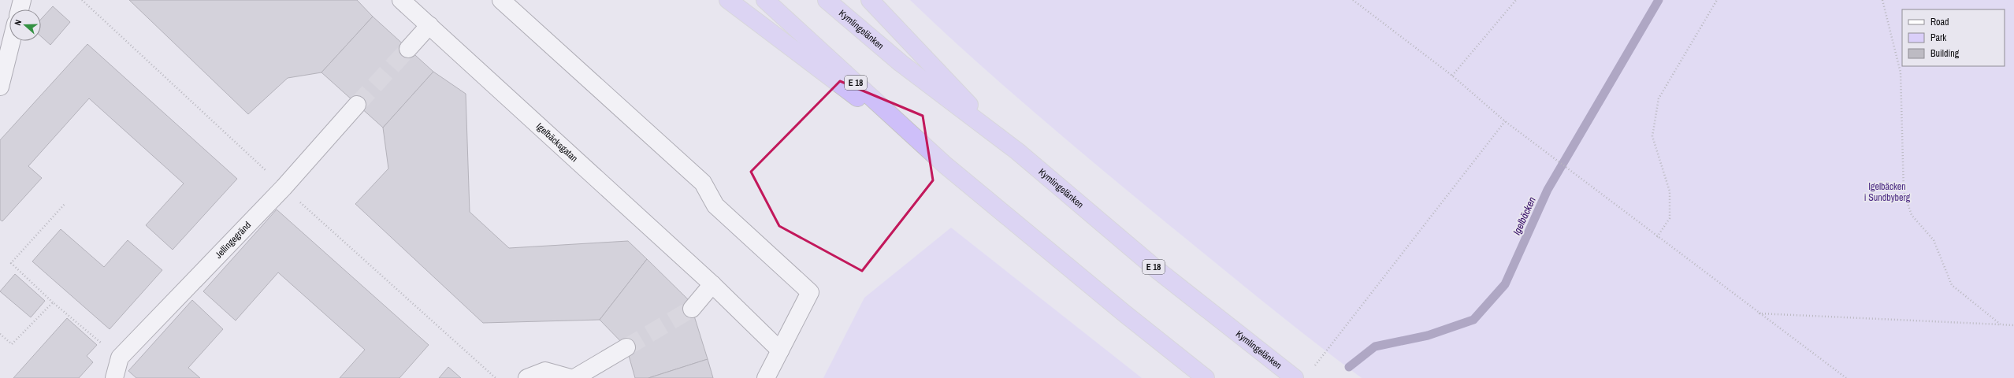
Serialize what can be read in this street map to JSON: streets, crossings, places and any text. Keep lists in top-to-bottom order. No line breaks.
{"streets":{"highway":["Kymlingelänken","E 18"],"street":["Igelbäcksgatan","Jellingegränd"]},"water":["Igelbäcken"],"parks":["Igelbäcken i Sundbyberg"],"legend":["Road","Park","Building"],"north":"left"}
